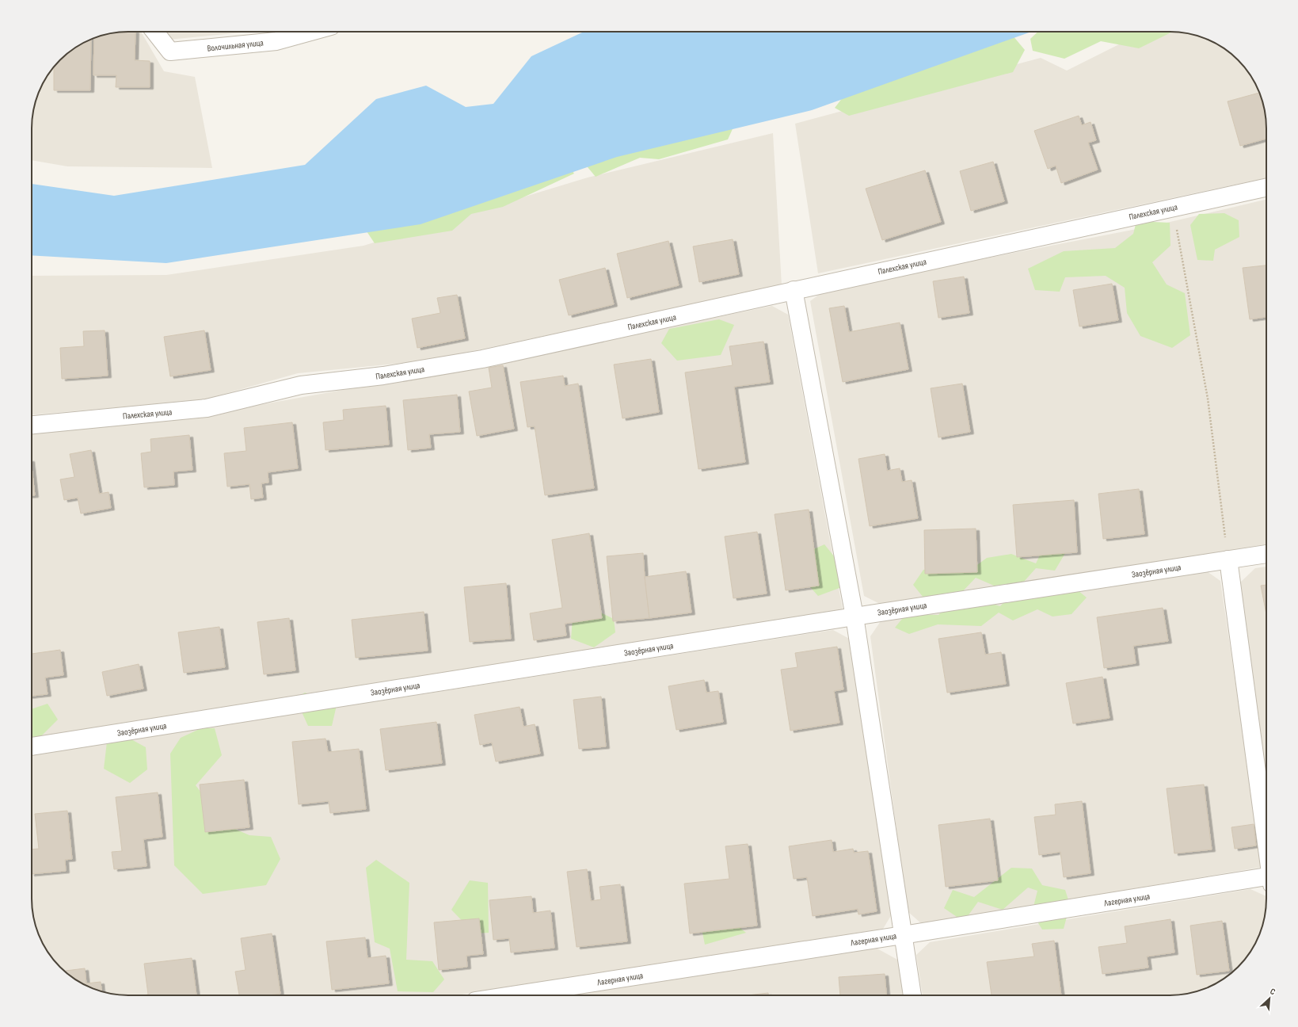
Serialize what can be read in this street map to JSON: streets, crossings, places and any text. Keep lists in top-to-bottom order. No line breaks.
{"streets":{"street":["Волочильная улица","Палехская улица","Заозёрная улица","Лагерная улица"]},"north":"top right"}
